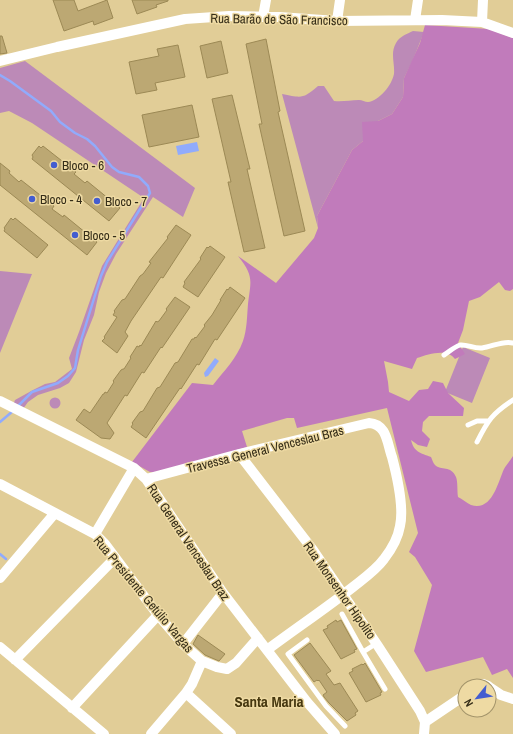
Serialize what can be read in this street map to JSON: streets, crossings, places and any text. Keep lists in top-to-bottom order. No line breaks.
{"streets":{"street":["Rua Barão de São Francisco","Travessa General Venceslau Bras","Rua General Venceslau Braz","Rua Monsenhor Hipolito","Rua Presidente Getúlio Vargas"]},"crossings":[["Travessa General Venceslau Bras","Rua General Venceslau Braz"],["Travessa General Venceslau Bras","Rua Monsenhor Hipolito"]],"districts":["Santa Maria"],"places":["Bloco - 6","Bloco - 4","Bloco - 7","Bloco - 5"],"north":"bottom left"}
